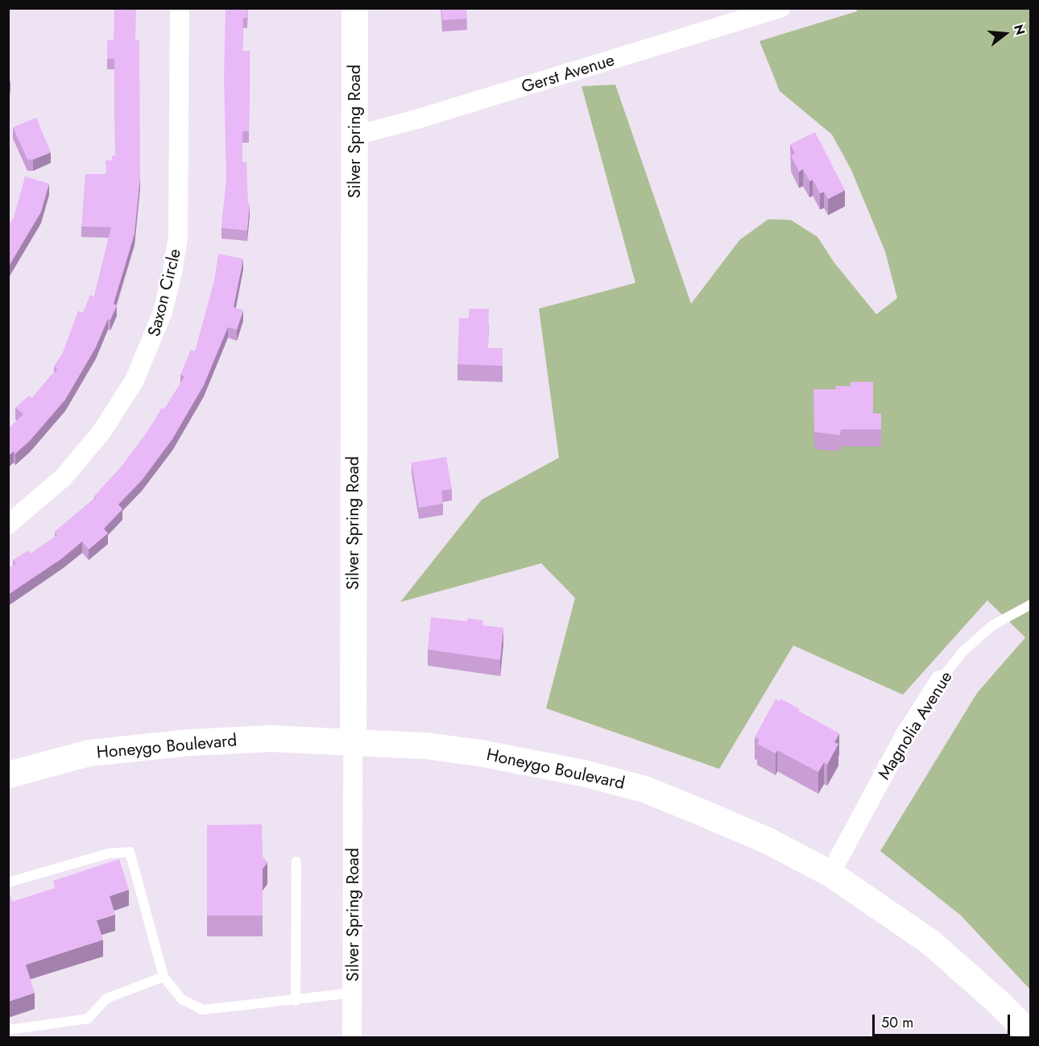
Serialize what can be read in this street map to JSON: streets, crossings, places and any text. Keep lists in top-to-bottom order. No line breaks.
{"streets":{"main road":["Silver Spring Road","Honeygo Boulevard"],"street":["Gerst Avenue","Saxon Circle","Magnolia Avenue"]},"crossings":[["Gerst Avenue","Silver Spring Road"],["Silver Spring Road","Honeygo Boulevard"],["Magnolia Avenue","Honeygo Boulevard"]],"scale_bar":"50 m","north":"right"}
